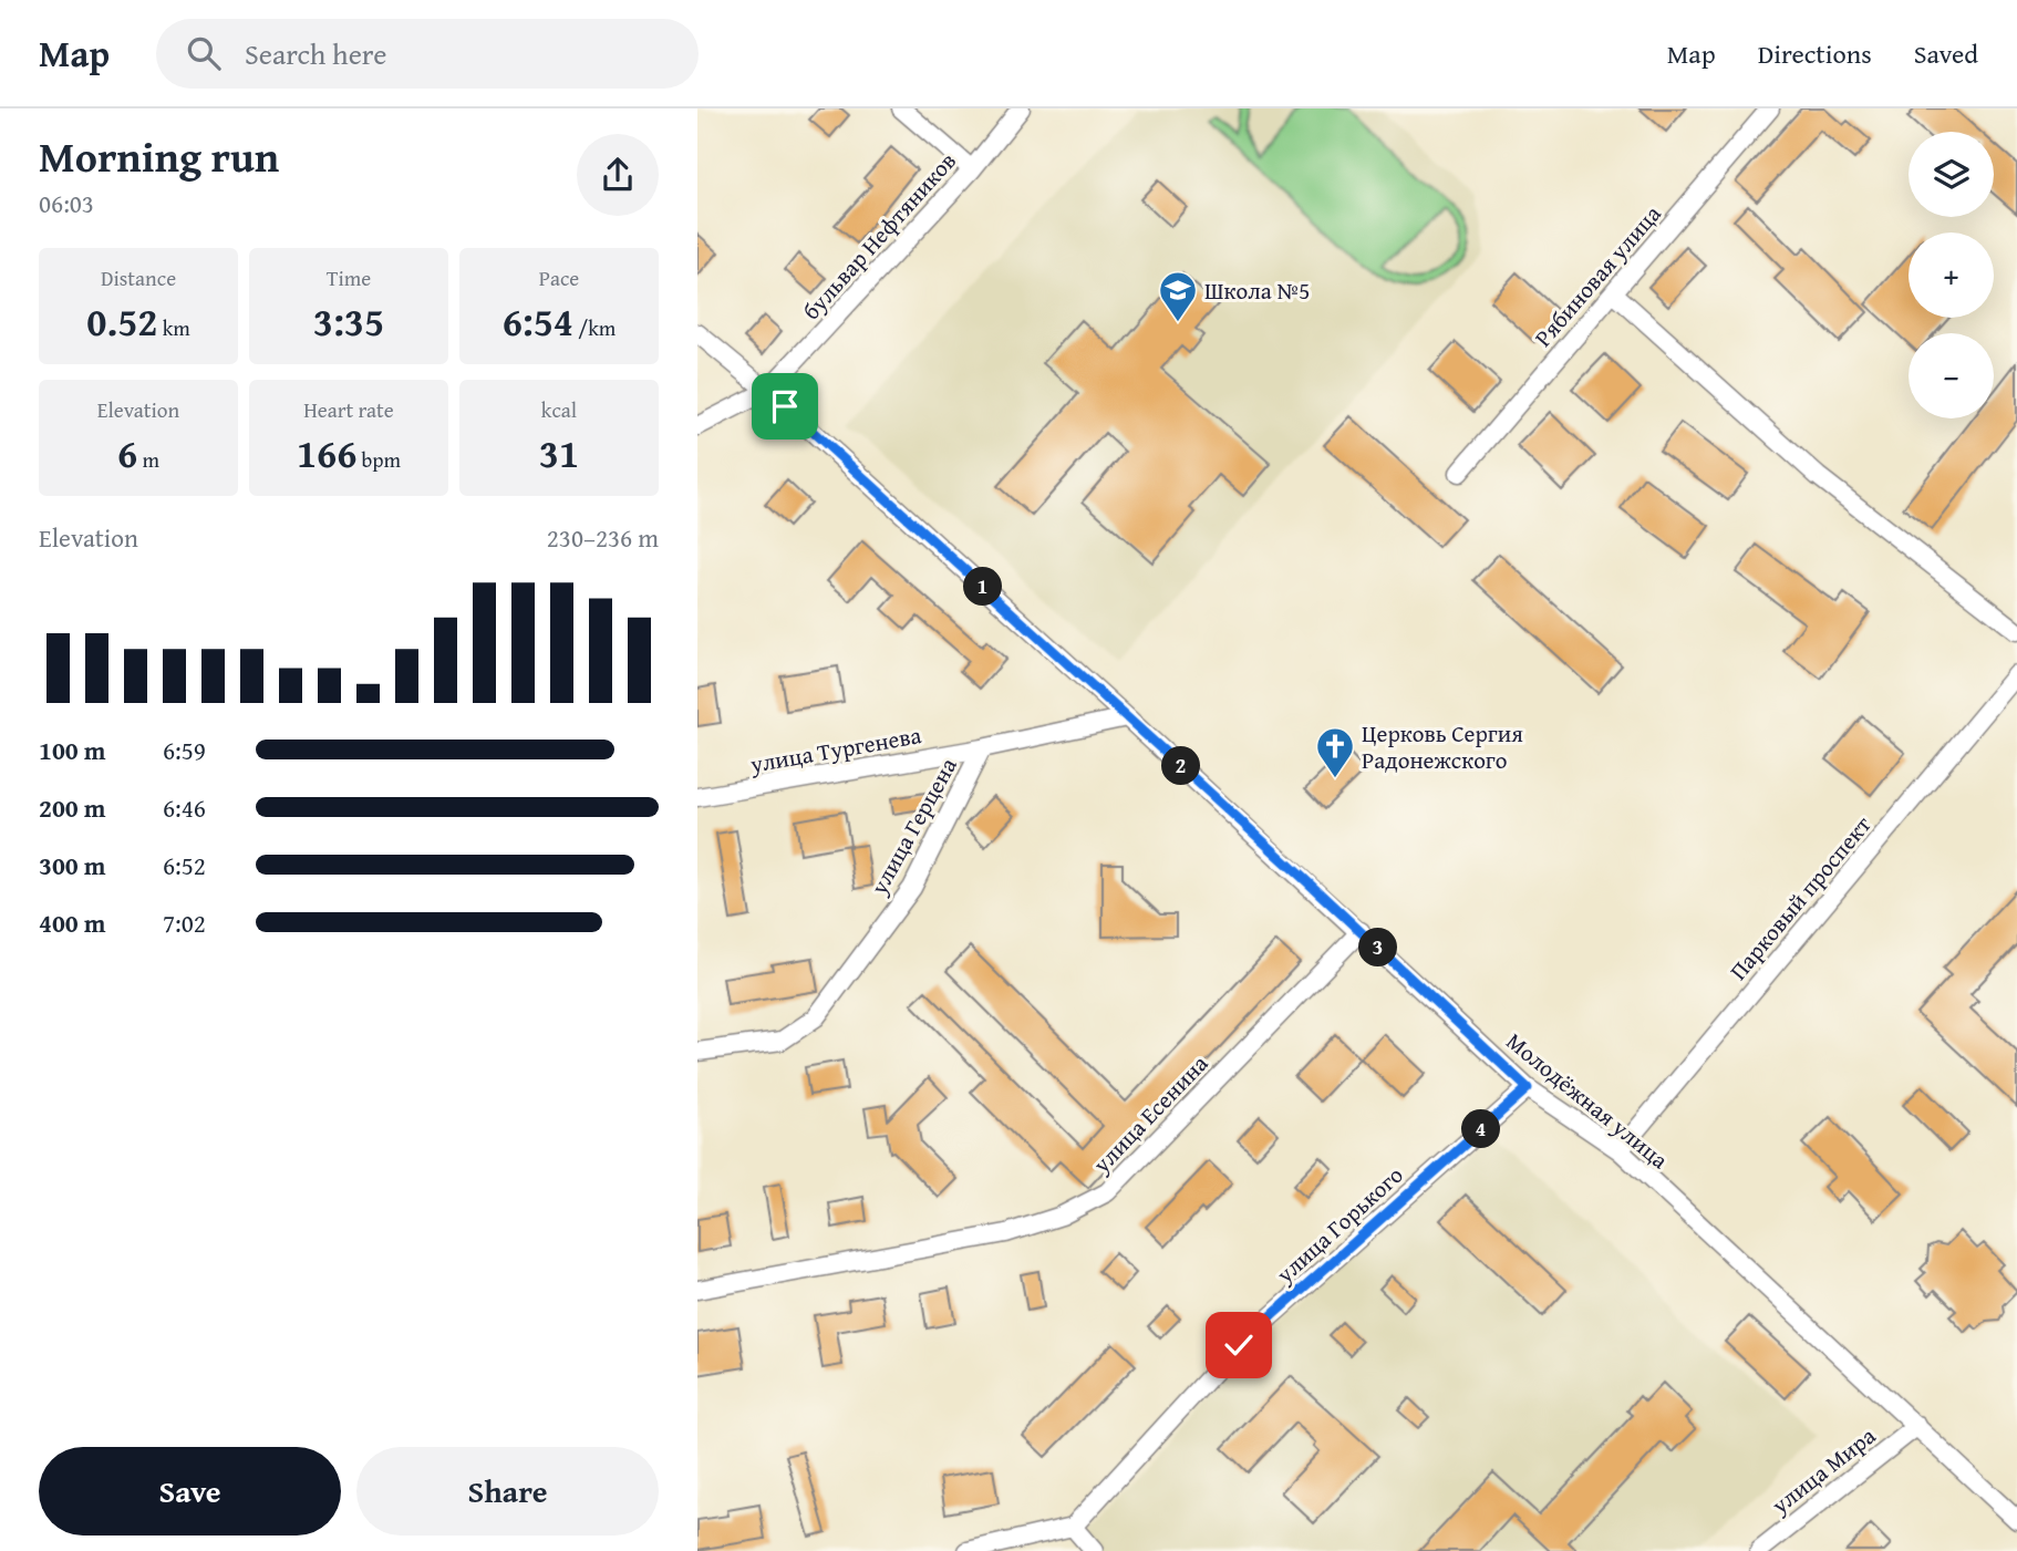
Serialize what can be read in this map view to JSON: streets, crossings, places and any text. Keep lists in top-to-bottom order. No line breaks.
{"streets":{"street":["бульвар Нефтяников","Рябиновая улица","улица Тургенева","улица Герцена","Парковый проспект","Молодёжная улица","улица Есенина","улица Горького","улица Мира"]},"crossings":[["бульвар Нефтяников","Молодёжная улица"],["улица Тургенева","улица Герцена"],["улица Герцена","Молодёжная улица"],["Парковый проспект","Молодёжная улица"],["Молодёжная улица","улица Есенина"],["Молодёжная улица","улица Горького"],["Молодёжная улица","улица Мира"]],"places":{"school or university":["Школа №5"],"church":["Церковь Сергия Радонежского"]},"page":{"header":"Map","search":"Search here","nav":["Map","Directions","Saved"],"heading":["Morning run","06:03"],"map_buttons":["+","−"],"stats":[["Distance","0.52 km"],["Time","3:35"],["Pace","6:54 /km"],["Elevation","6 m"],["Heart rate","166 bpm"],["kcal","31"]],"chart":["Elevation","230–236 m"],"pins":["1","2","3","4"],"list":[{"name":"100 m","note":"6:59"},{"name":"200 m","note":"6:46"},{"name":"300 m","note":"6:52"},{"name":"400 m","note":"7:02"}],"buttons":["Save","Share"]}}
